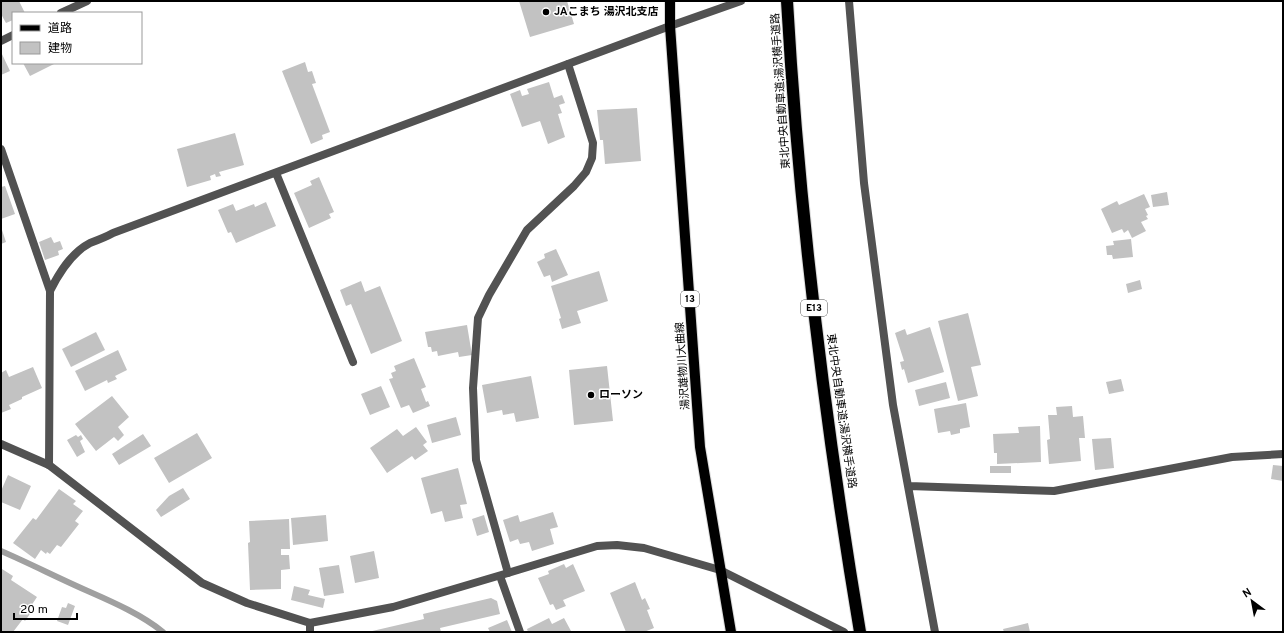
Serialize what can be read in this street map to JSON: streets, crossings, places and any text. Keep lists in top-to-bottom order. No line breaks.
{"streets":{"highway":["東北中央自動車道;湯沢横手道路","E13"],"main road":["13","湯沢雄物川大曲線"]},"places":["JAこまち 湯沢北支店","ローソン"],"legend":["道路","建物"],"scale_bar":"20 m","north":"top left"}
